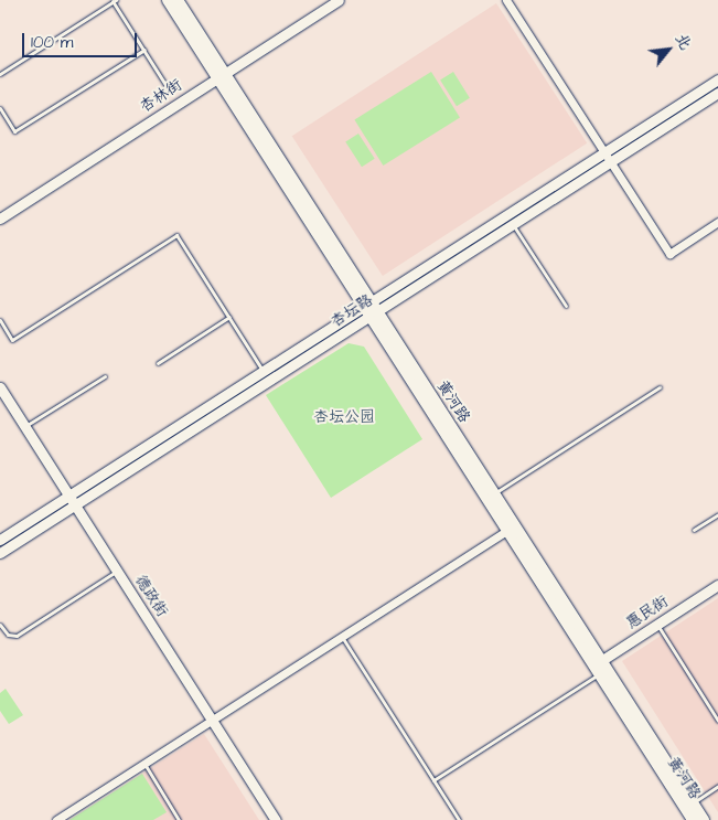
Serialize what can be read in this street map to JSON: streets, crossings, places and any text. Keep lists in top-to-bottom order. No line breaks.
{"streets":{"main road":["黄河路"],"street":["杏林街","杏坛路","德政街","惠民街"]},"crossings":[["杏林街","黄河路"],["杏坛路","黄河路"],["杏坛路","德政街"],["黄河路","惠民街"]],"parks":["杏坛公园"],"scale_bar":"100 m","north":"top right"}
